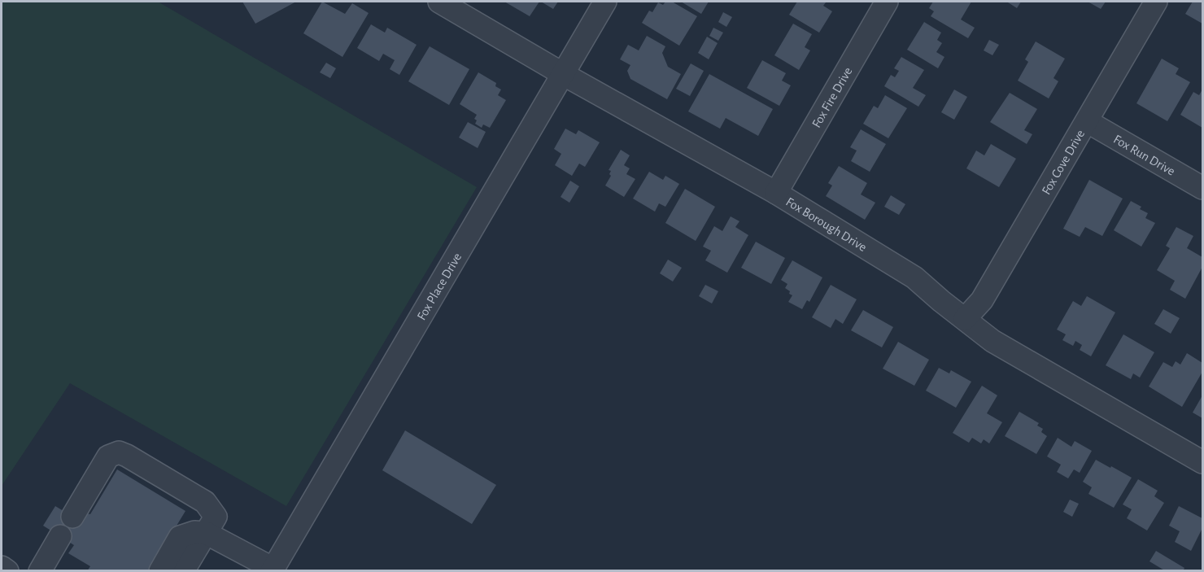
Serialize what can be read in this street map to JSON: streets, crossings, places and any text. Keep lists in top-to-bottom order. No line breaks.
{"streets":{"street":["Fox Fire Drive","Fox Run Drive","Fox Cove Drive","Fox Borough Drive","Fox Place Drive"]},"crossings":[["Fox Fire Drive","Fox Borough Drive"],["Fox Run Drive","Fox Cove Drive"],["Fox Cove Drive","Fox Borough Drive"],["Fox Borough Drive","Fox Place Drive"]]}
